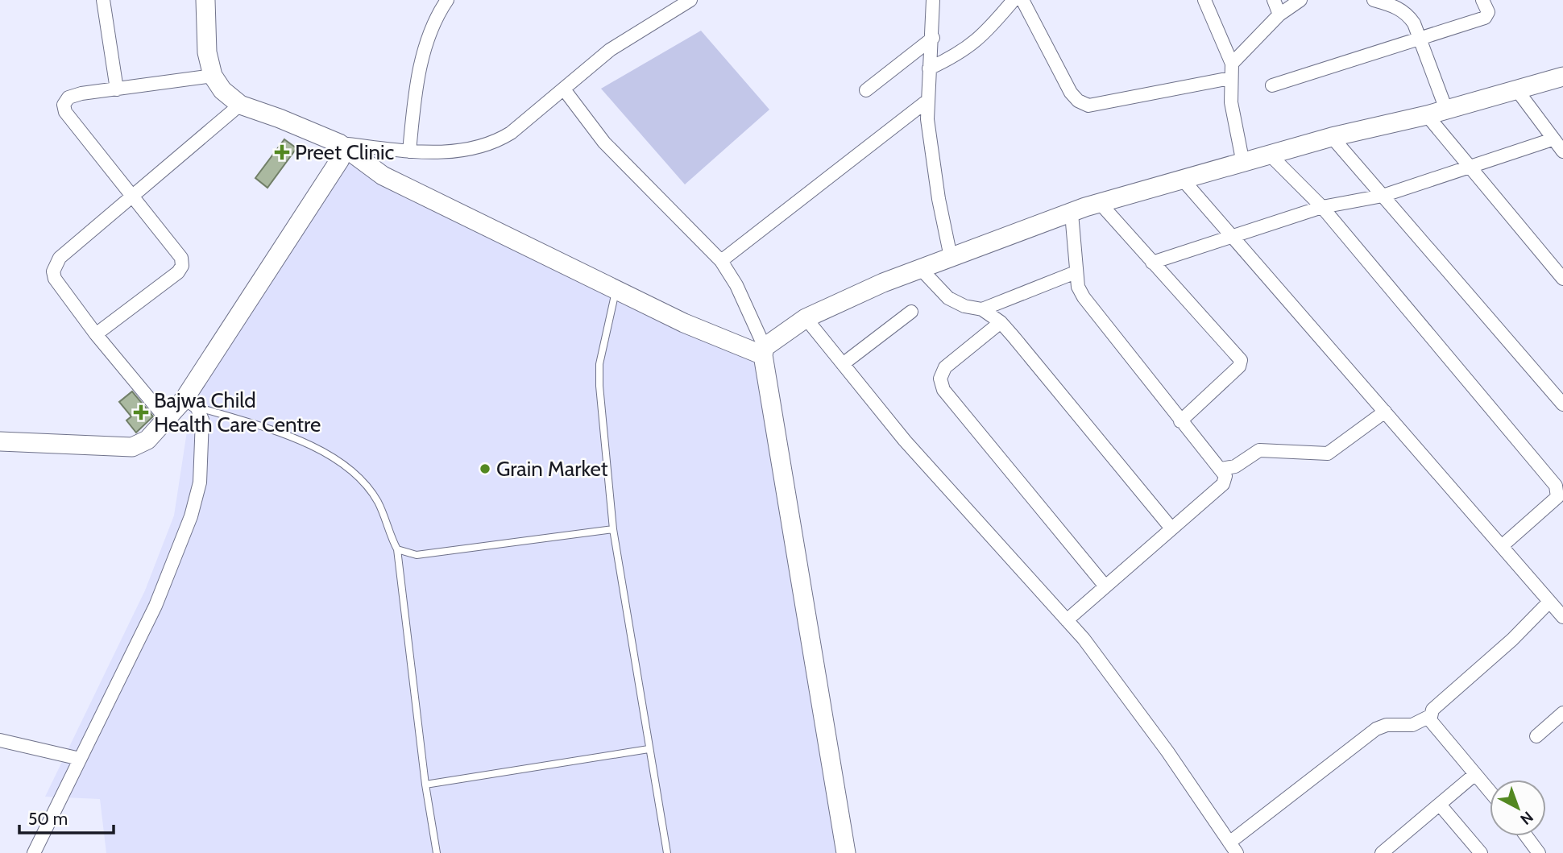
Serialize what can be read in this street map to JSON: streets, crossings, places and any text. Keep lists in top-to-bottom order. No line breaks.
{"places":{"health":["Preet Clinic","Bajwa Child Health Care Centre"],"other":["Grain Market"]},"scale_bar":"50 m","north":"bottom right"}
